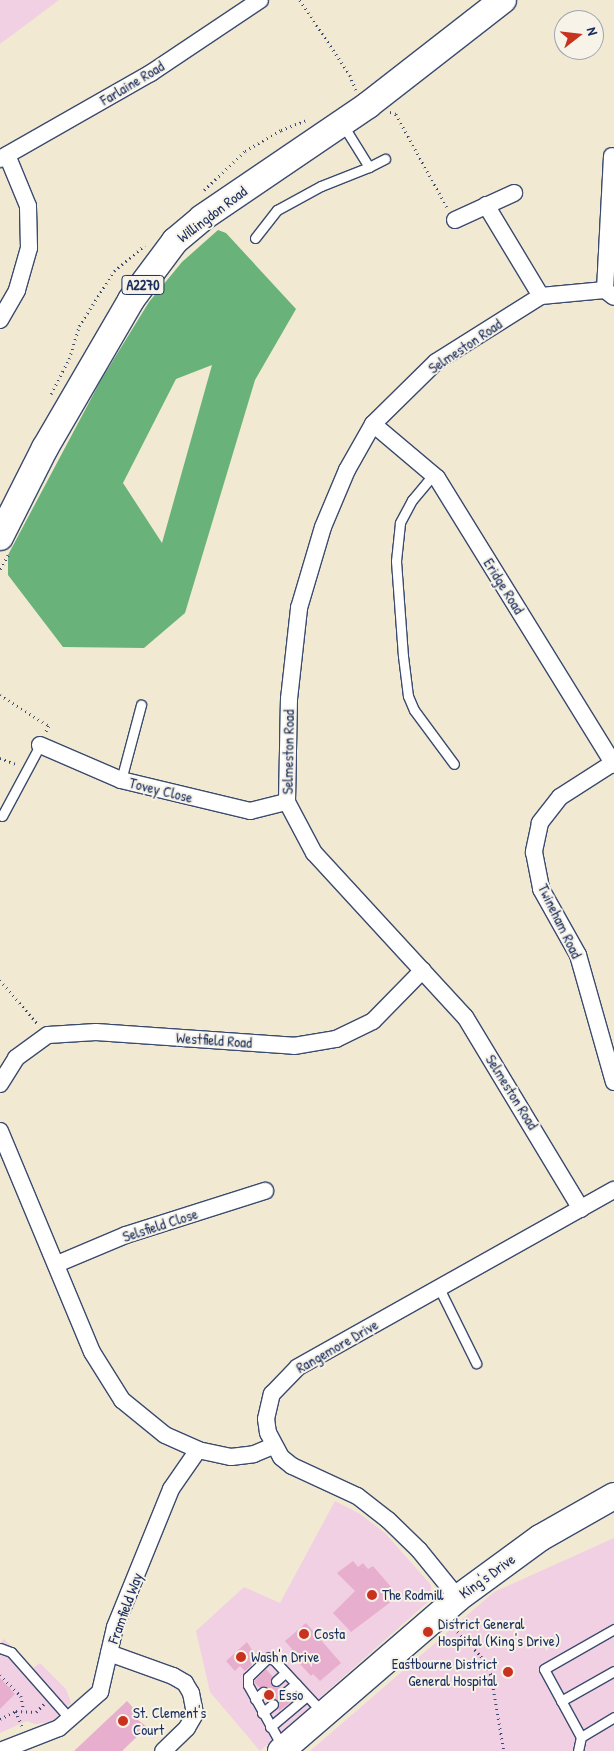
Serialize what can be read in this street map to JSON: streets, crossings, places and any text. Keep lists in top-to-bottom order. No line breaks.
{"streets":{"main road":["Willingdon Road","A2270","King's Drive"],"street":["Farlaine Road","Selmeston Road","Eridge Road","Tovey Close","Twineham Road","Westfield Road","Selsfield Close","Rangemore Drive","Framfield Way"]},"crossings":[["Selmeston Road","Eridge Road"],["Selmeston Road","Tovey Close"],["Selmeston Road","Westfield Road"],["Selmeston Road","Rangemore Drive"],["Eridge Road","Twineham Road"],["Rangemore Drive","King's Drive"]],"places":["The Rodmill","District General Hospital (King's Drive)","Costa","Wash'n Drive","Eastbourne District General Hospital","Esso","St. Clement's Court"],"north":"right"}
